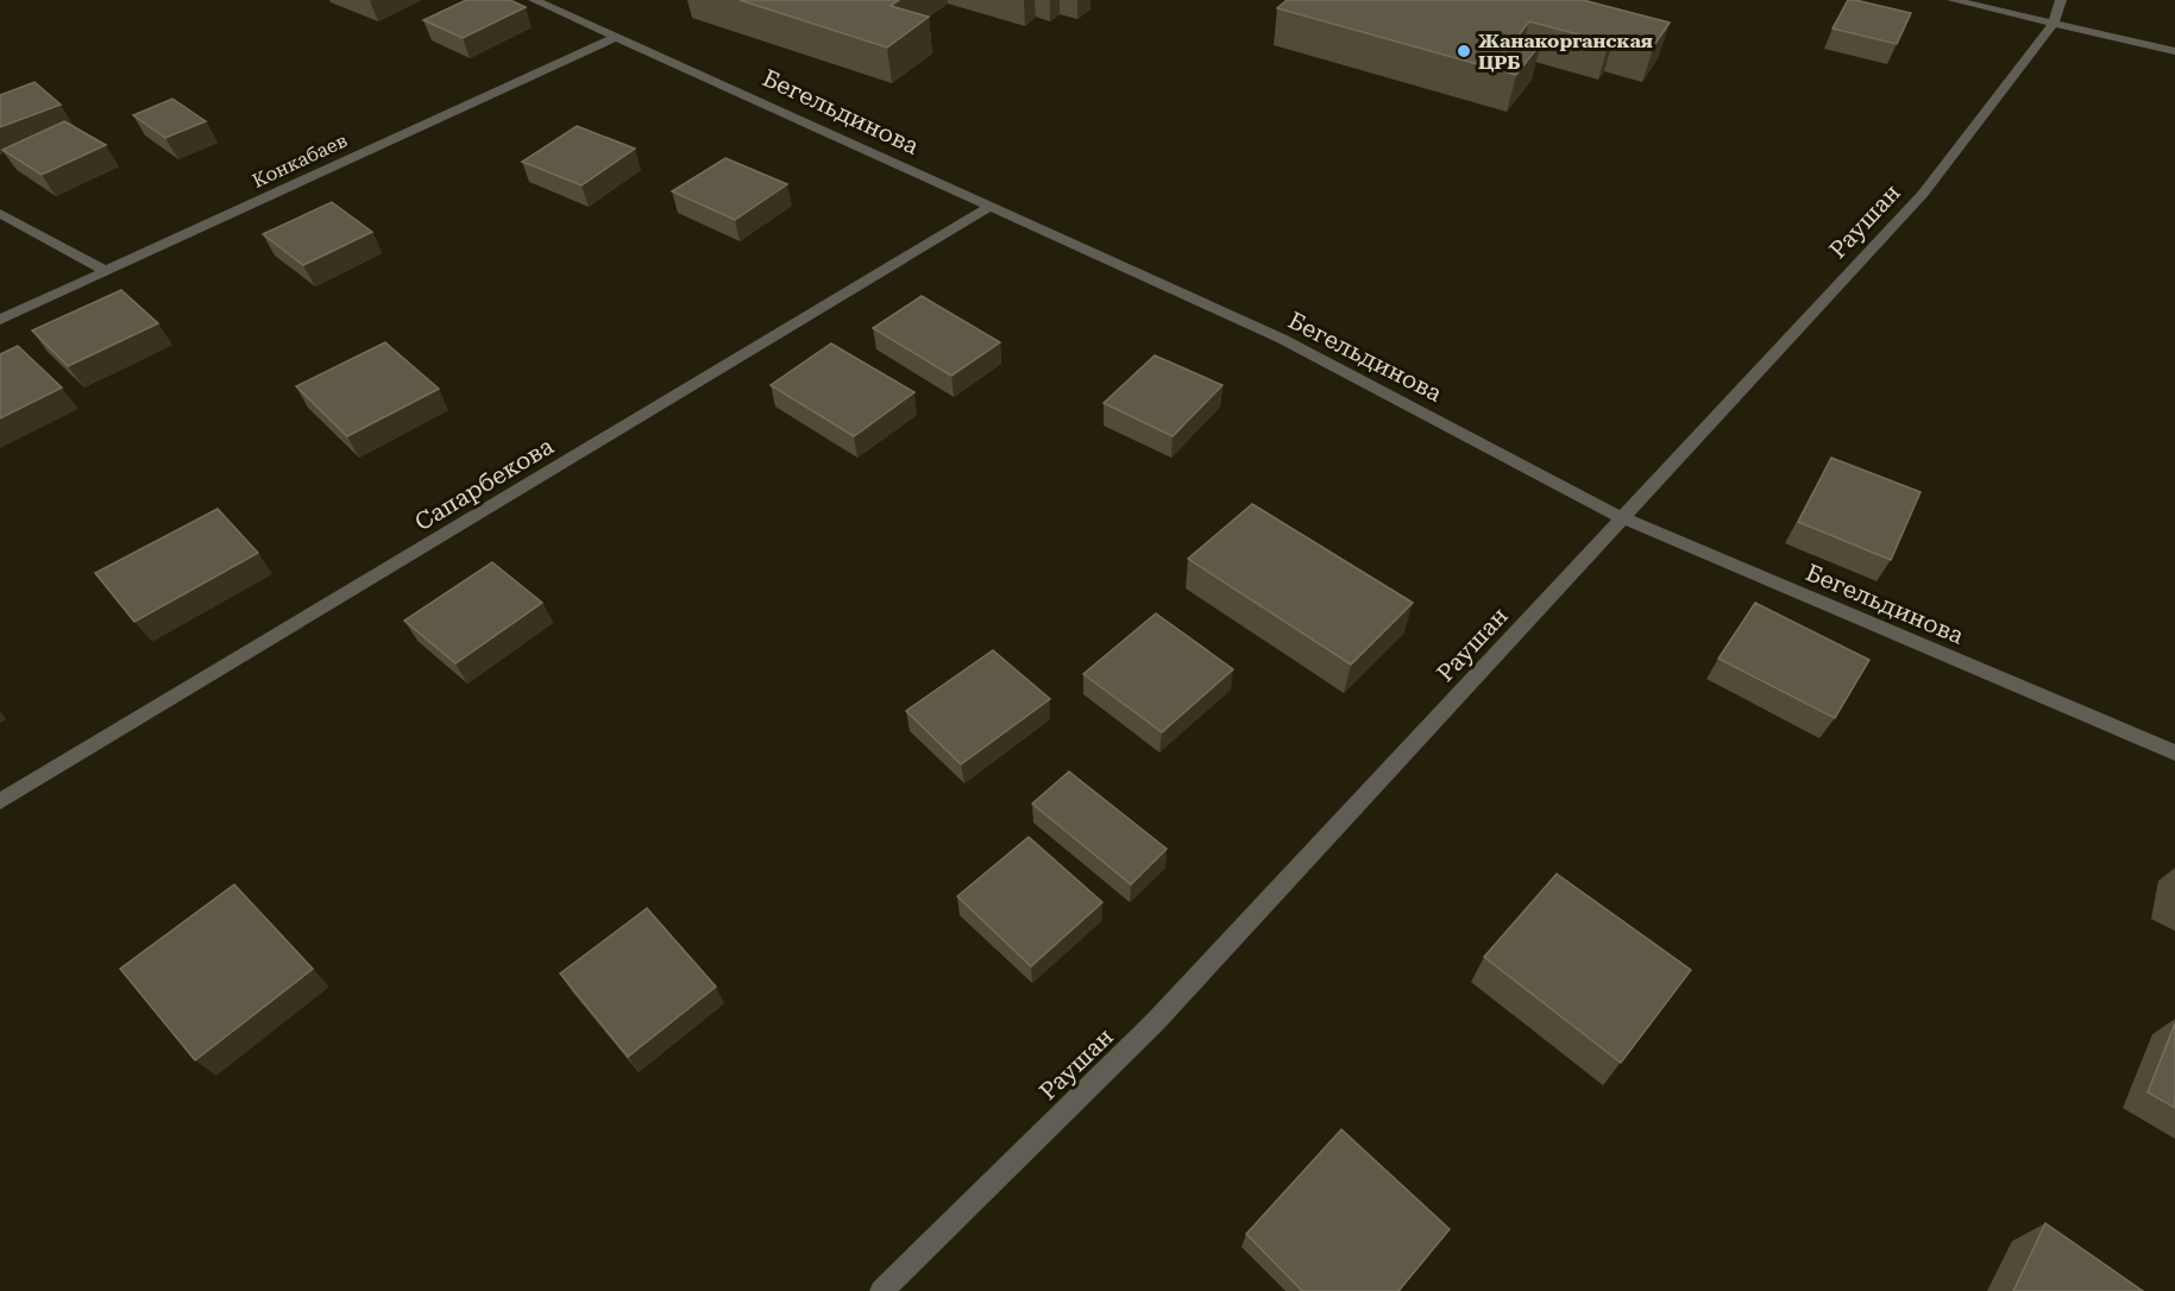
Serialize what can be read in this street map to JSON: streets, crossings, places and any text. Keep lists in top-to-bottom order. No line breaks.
{"streets":{"street":["Бегельдинова","Конкабаев","Раушан","Сапарбекова"]},"crossings":[["Бегельдинова","Конкабаев"],["Бегельдинова","Раушан"],["Бегельдинова","Сапарбекова"]],"places":["Жанакорганская ЦРБ"]}
